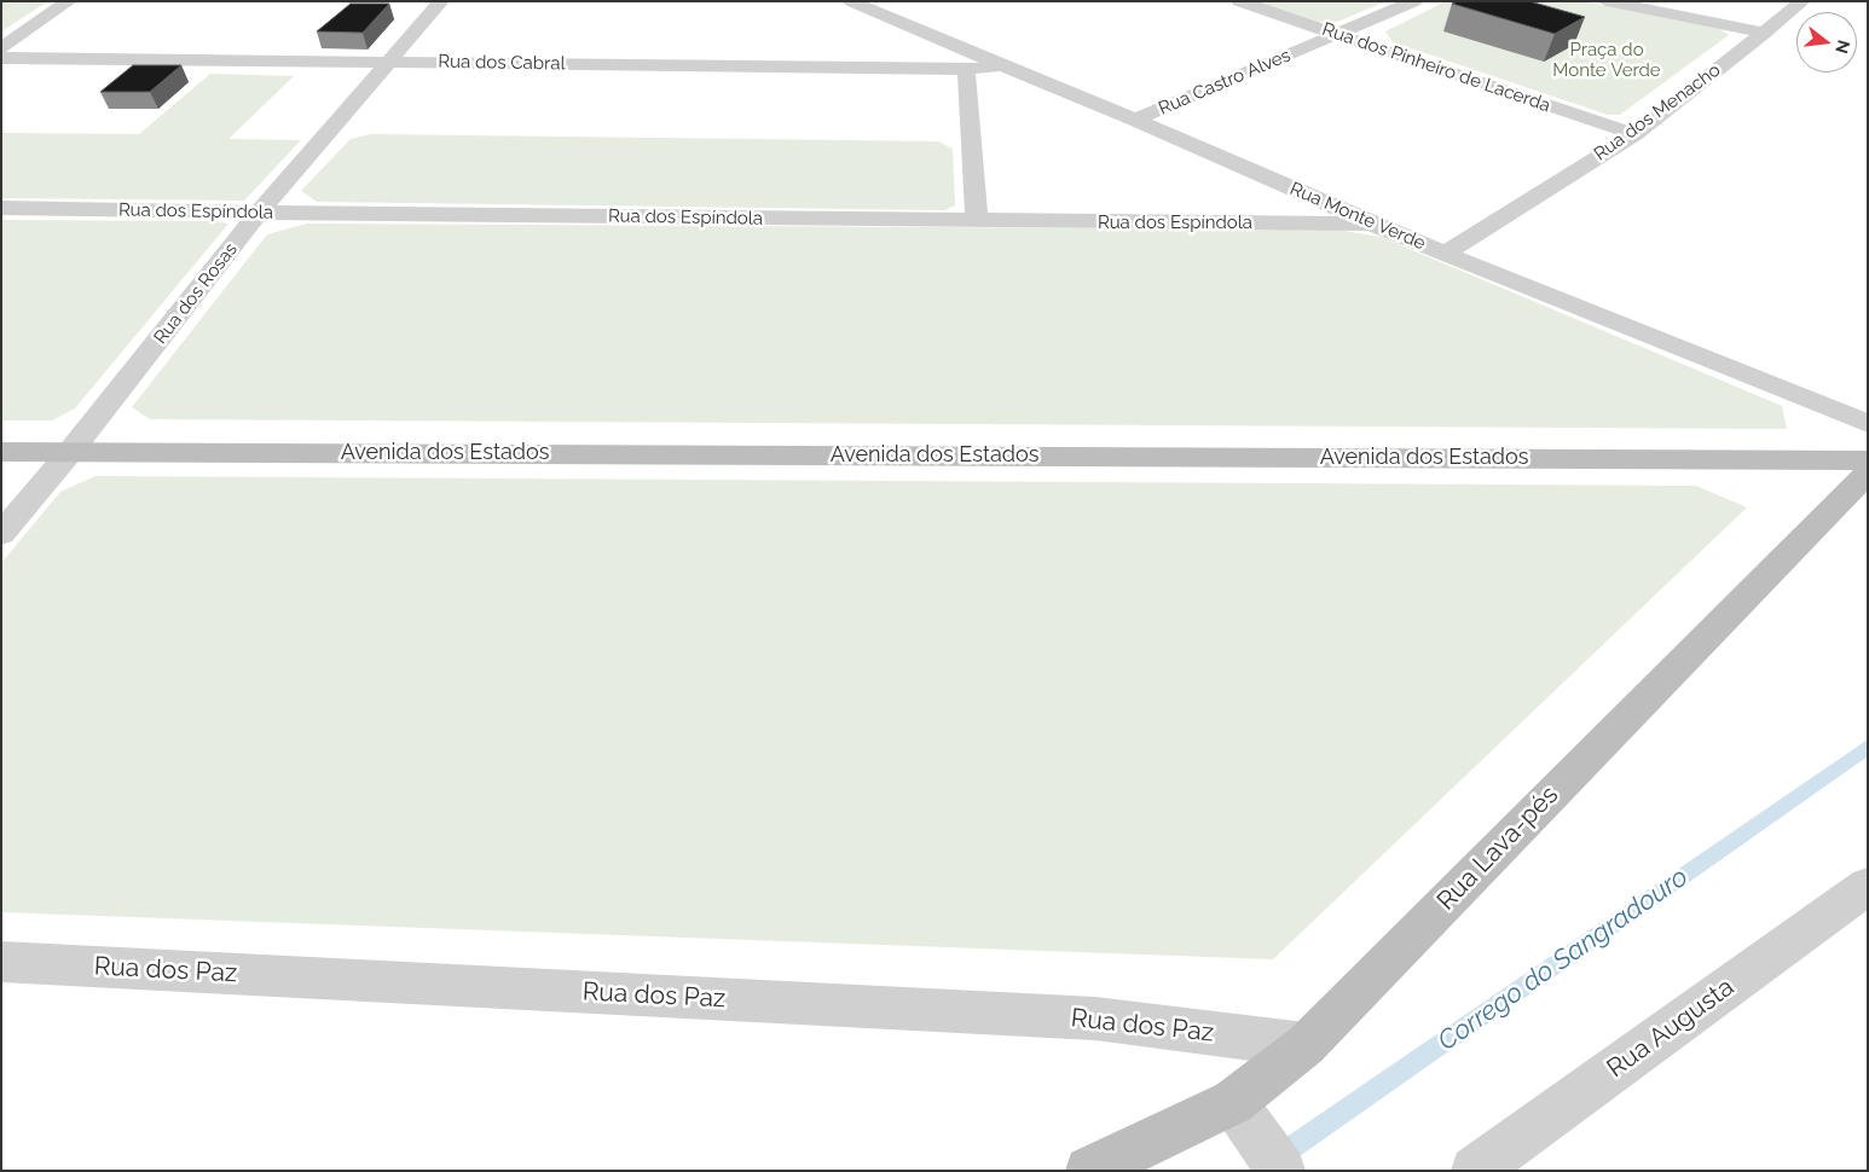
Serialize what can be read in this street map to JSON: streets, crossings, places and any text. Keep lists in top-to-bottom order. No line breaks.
{"streets":{"street":["Rua dos Cabral","Rua dos Pinheiro de Lacerda","Rua Castro Alves","Rua dos Menacho","Rua dos Espíndola","Rua Monte Verde","Rua dos Rosas","Avenida dos Estados","Rua Lava-pés","Rua dos Paz","Rua Augusta"]},"crossings":[["Rua dos Cabral","Rua Monte Verde"],["Rua dos Cabral","Rua dos Rosas"],["Rua dos Pinheiro de Lacerda","Rua Castro Alves"],["Rua dos Pinheiro de Lacerda","Rua dos Menacho"],["Rua Castro Alves","Rua Monte Verde"],["Rua dos Menacho","Rua Monte Verde"],["Rua dos Espíndola","Rua Monte Verde"],["Rua dos Espíndola","Rua dos Rosas"],["Rua dos Rosas","Avenida dos Estados"],["Rua Lava-pés","Rua dos Paz"]],"water":["Corrego do Sangradouro"],"parks":["Praça do Monte Verde"],"north":"right"}
